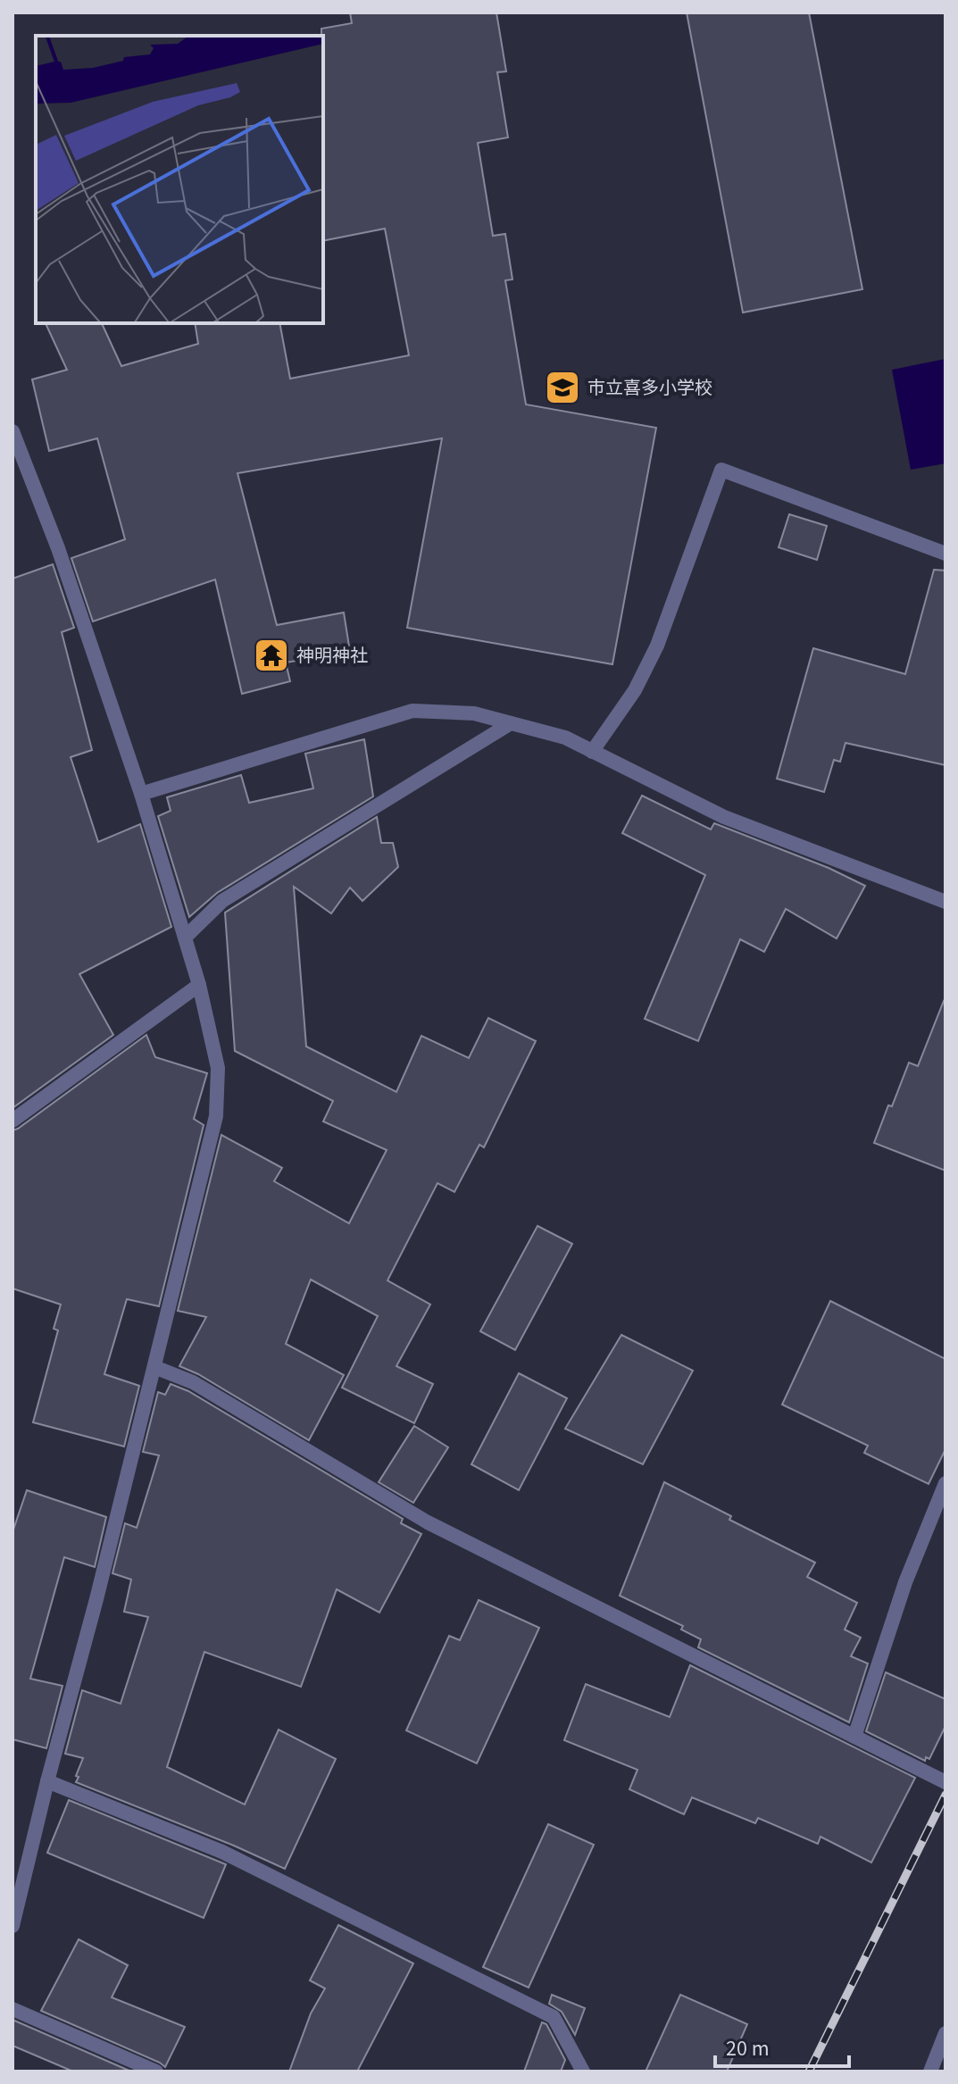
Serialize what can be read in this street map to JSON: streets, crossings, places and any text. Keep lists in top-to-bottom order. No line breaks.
{"places":{"school or university":["市立喜多小学校"],"temple":["神明神社"]},"scale_bar":"20 m"}
